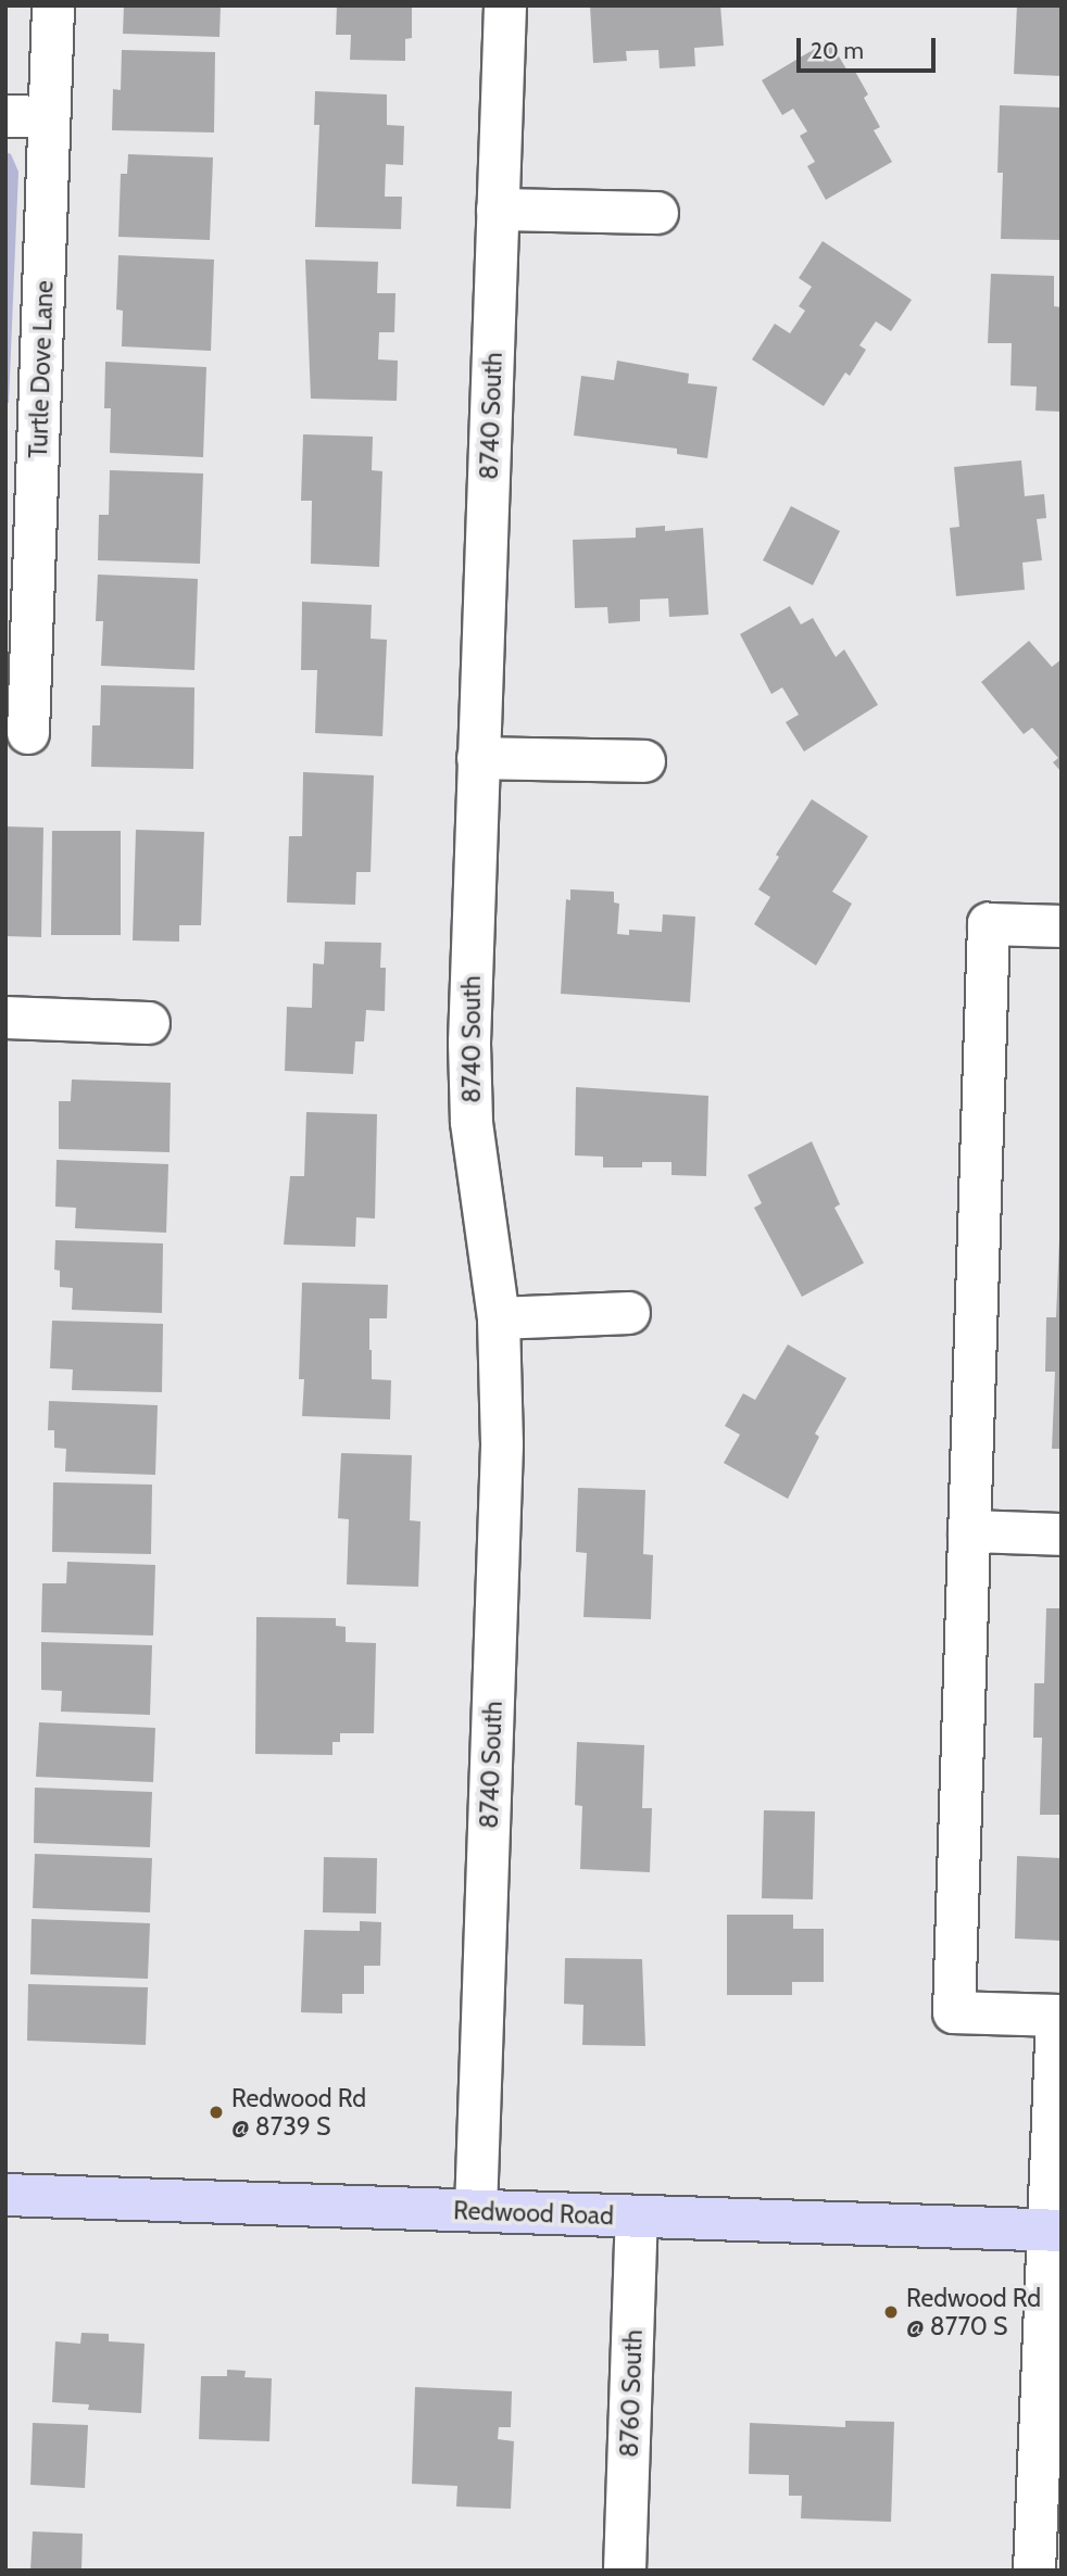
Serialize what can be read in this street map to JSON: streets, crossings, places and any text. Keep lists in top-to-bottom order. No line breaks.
{"streets":{"main road":["Redwood Road"],"street":["Turtle Dove Lane","8740 South","8760 South"]},"crossings":[["8740 South","Redwood Road"],["Redwood Road","8760 South"]],"places":["Redwood Rd @ 8739 S","Redwood Rd @ 8770 S"],"scale_bar":"20 m"}
